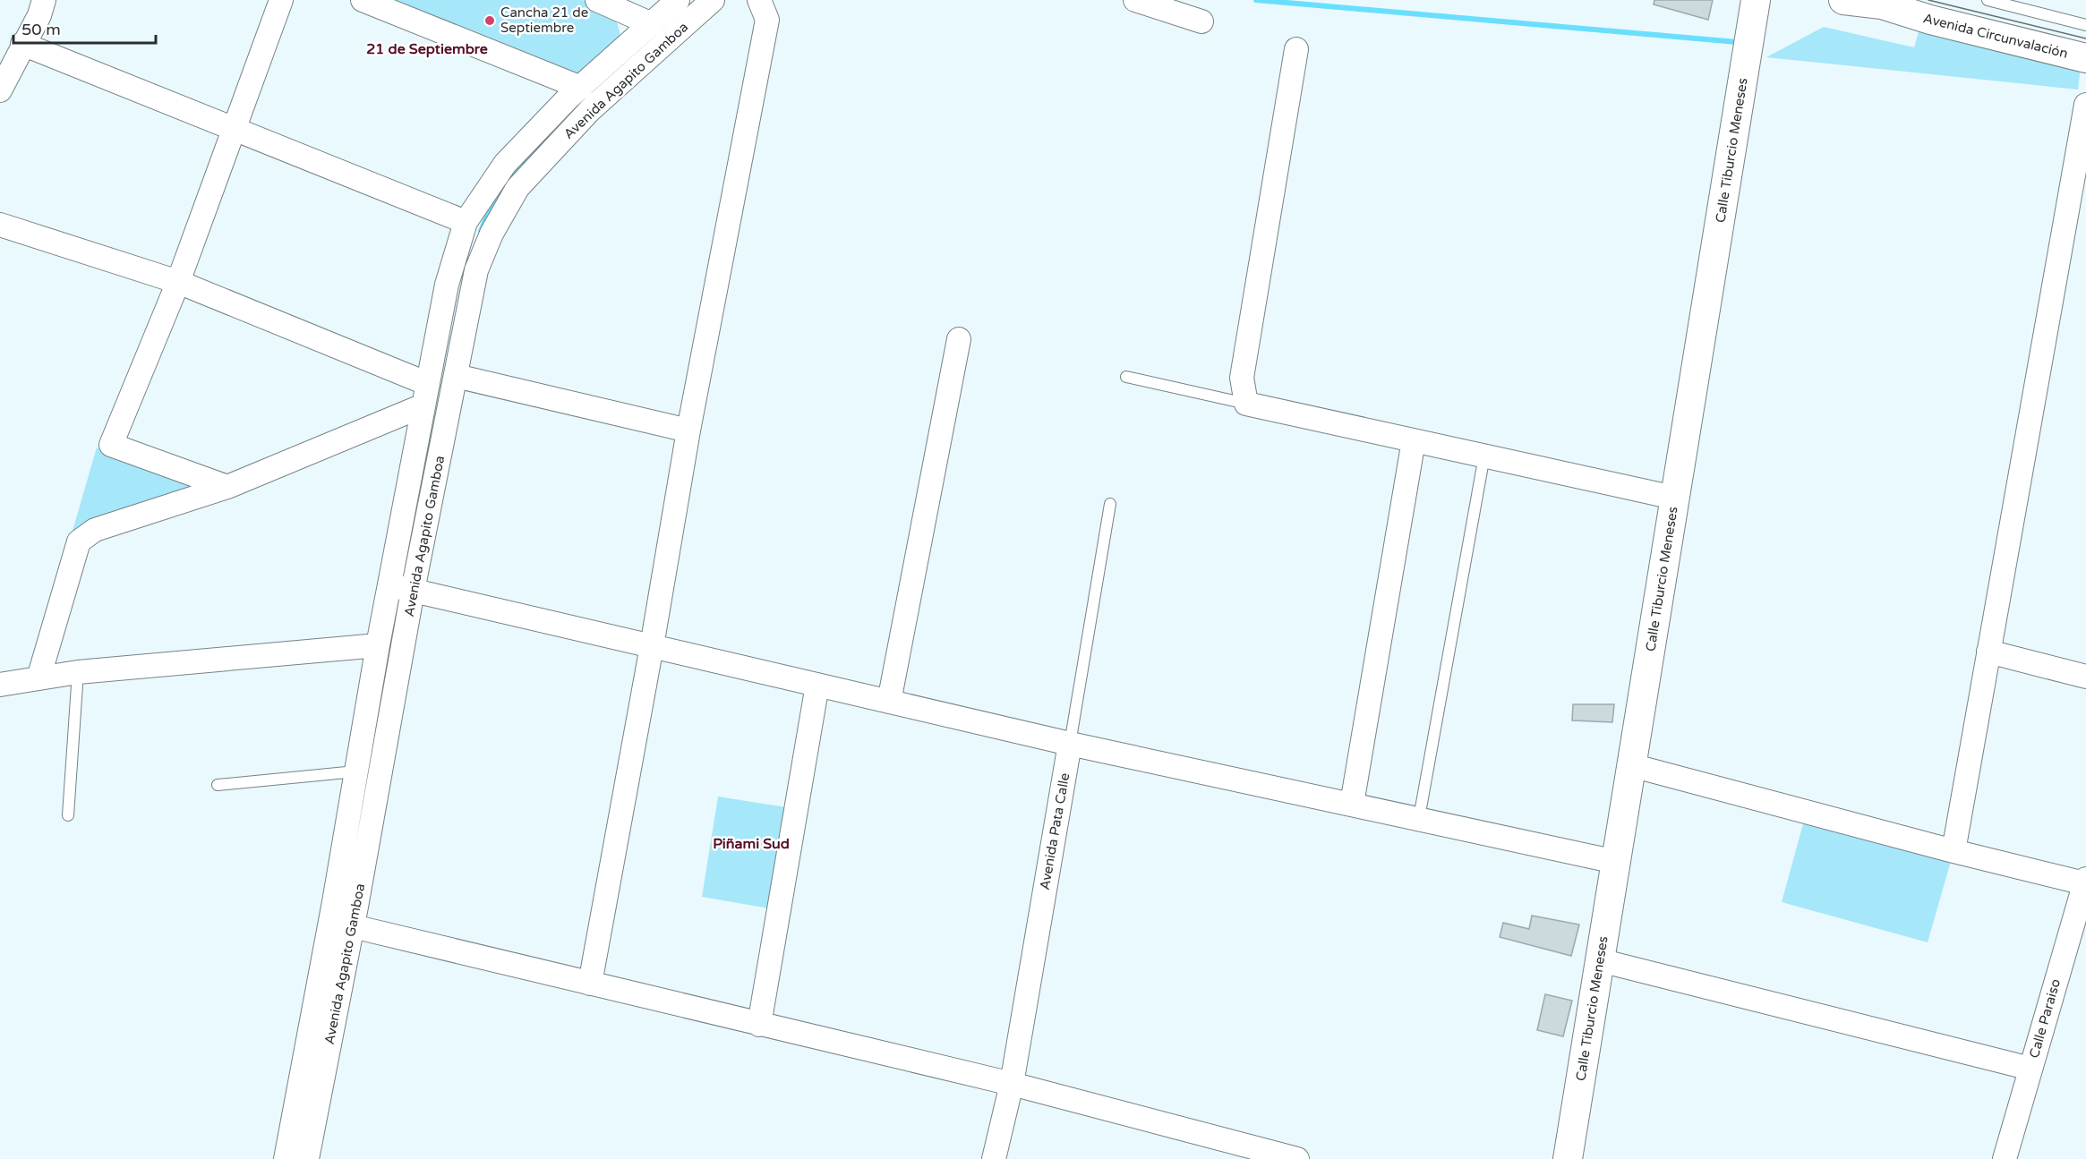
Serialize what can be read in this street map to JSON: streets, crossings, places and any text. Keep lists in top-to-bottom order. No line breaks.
{"streets":{"street":["Avenida Circunvalación","Avenida Agapito Gamboa","Calle Tiburcio Meneses","Avenida Pata Calle","Calle Paraiso"]},"districts":["21 de Septiembre","Piñami Sud"],"places":["Cancha 21 de Septiembre"],"scale_bar":"50 m"}
